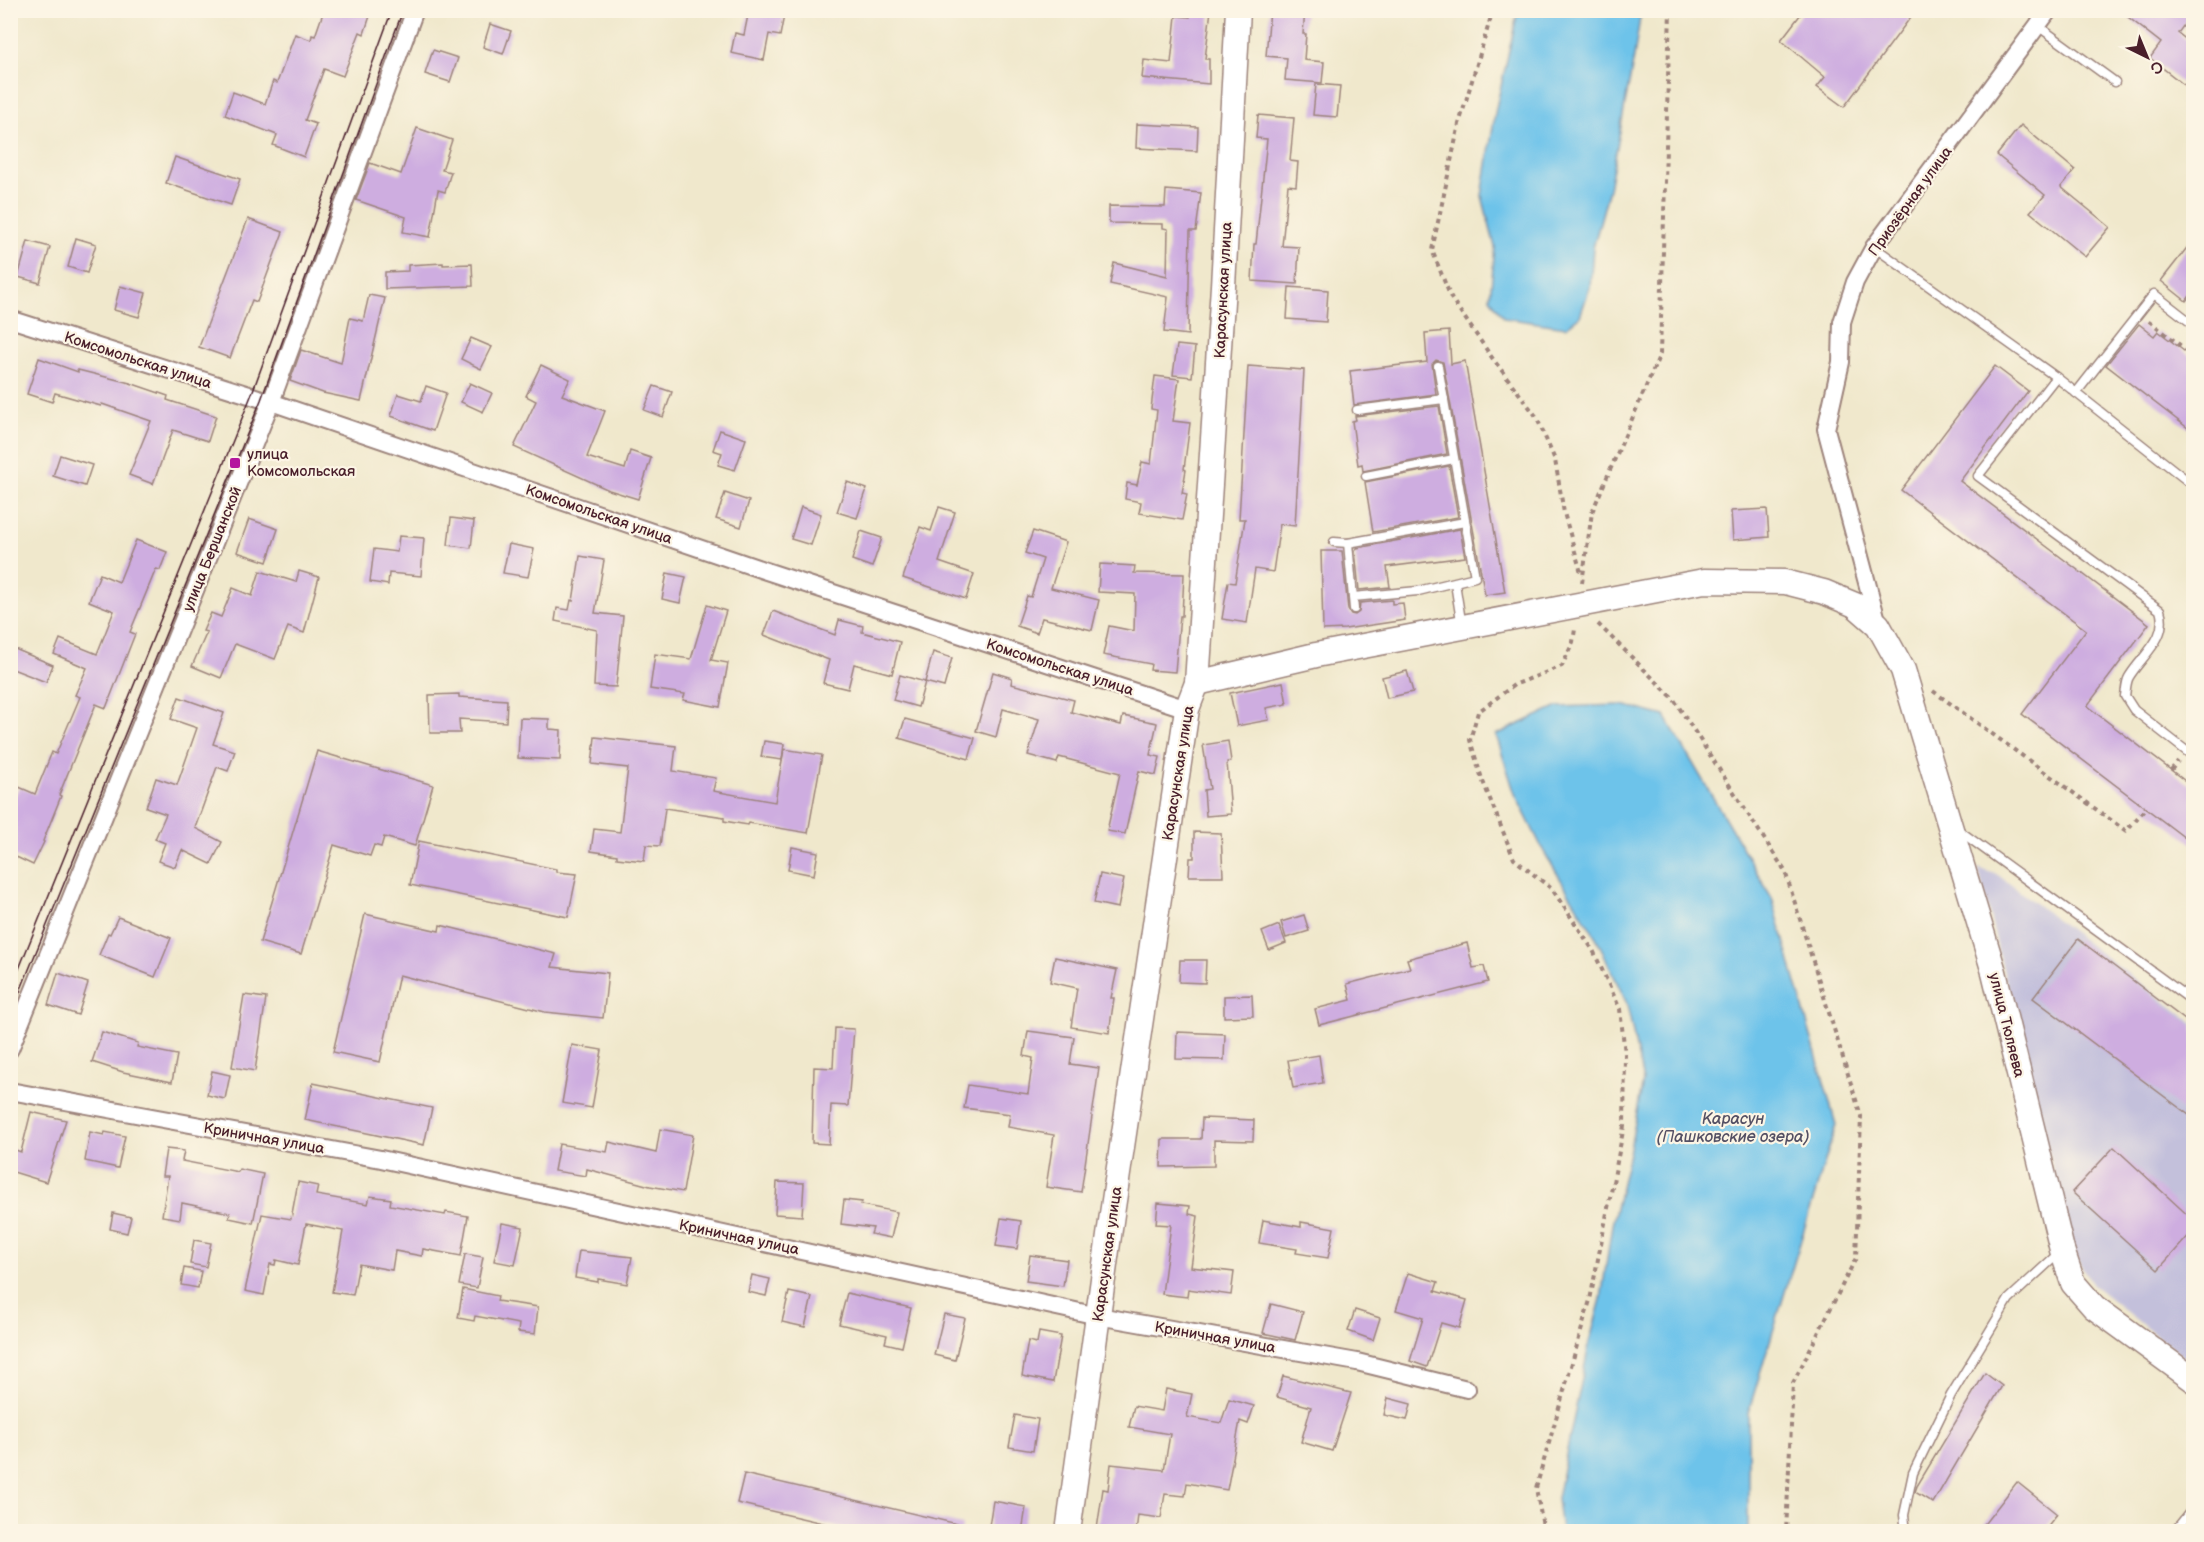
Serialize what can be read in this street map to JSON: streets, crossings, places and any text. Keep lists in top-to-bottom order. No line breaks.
{"streets":{"street":["Приозёрная улица","Карасунская улица","Комсомольская улица","улица Бершанской","улица Тюляева","Криничная улица"]},"crossings":[["Приозёрная улица","улица Тюляева"],["Карасунская улица","Комсомольская улица"],["Карасунская улица","улица Тюляева"],["Карасунская улица","Криничная улица"],["Комсомольская улица","улица Бершанской"]],"water":["Карасун (Пашковские озера)"],"places":{"transit":["улица Комсомольская"]},"north":"bottom right"}
